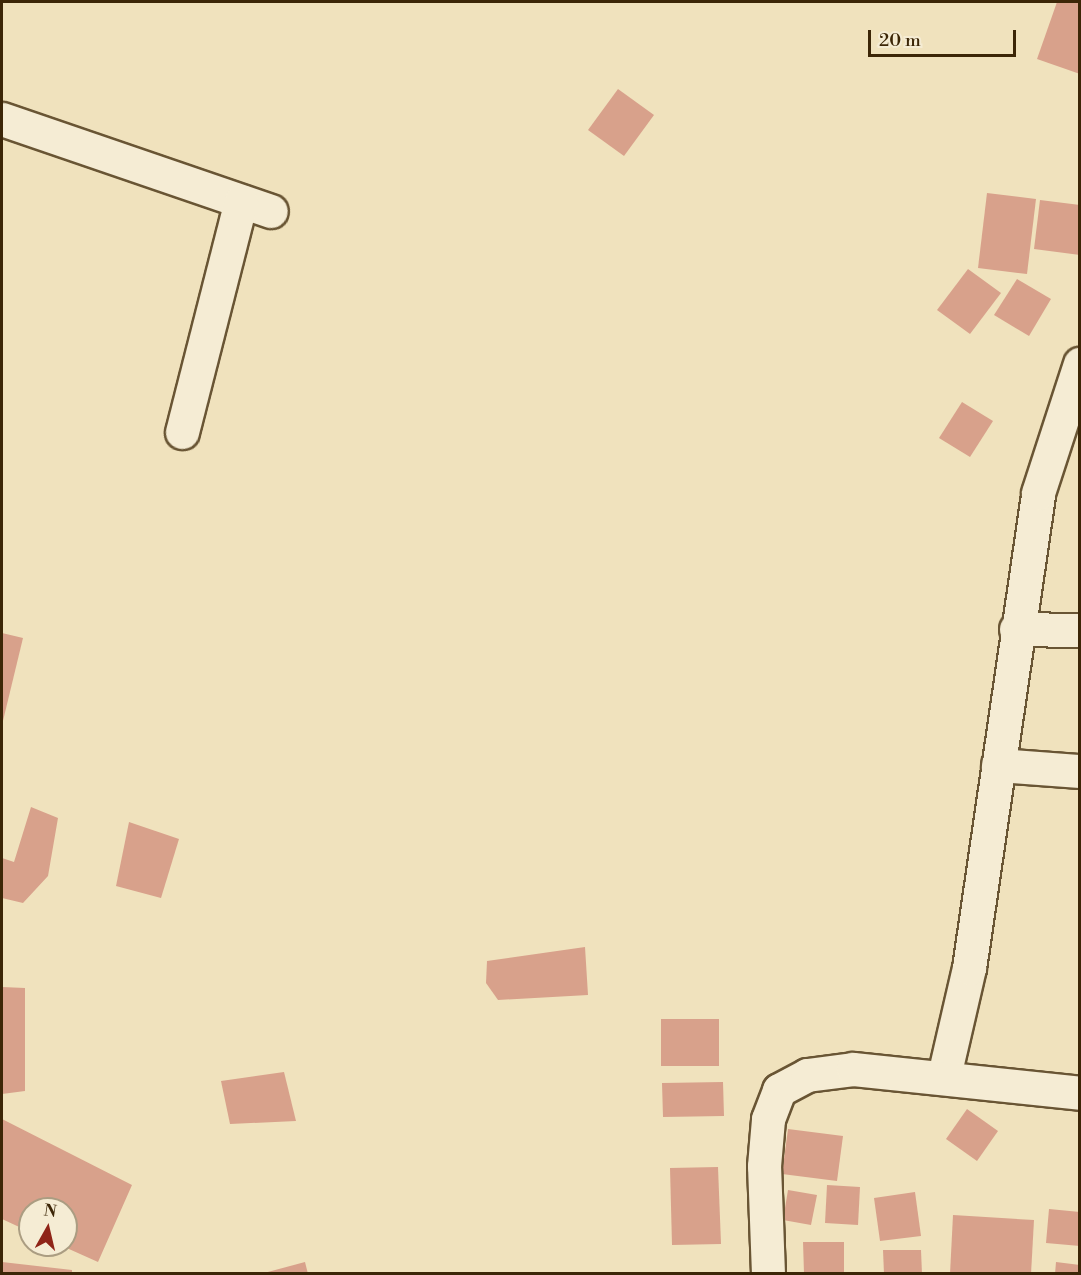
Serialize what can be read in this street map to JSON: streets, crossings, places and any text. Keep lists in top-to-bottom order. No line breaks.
{"scale_bar":"20 m","north":"top"}
